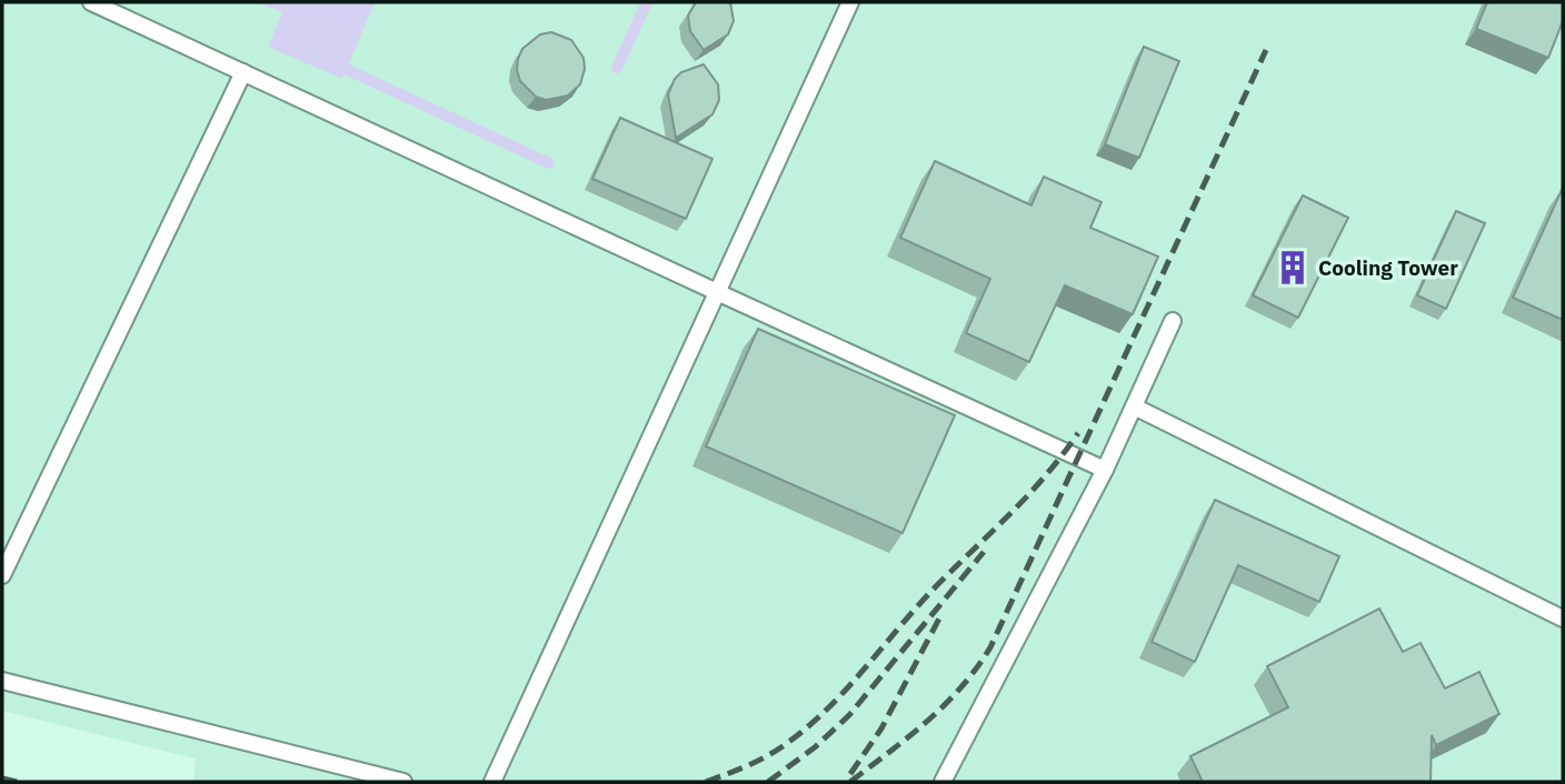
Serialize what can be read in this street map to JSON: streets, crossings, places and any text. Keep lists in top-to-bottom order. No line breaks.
{"places":{"building":["Cooling Tower"]}}
